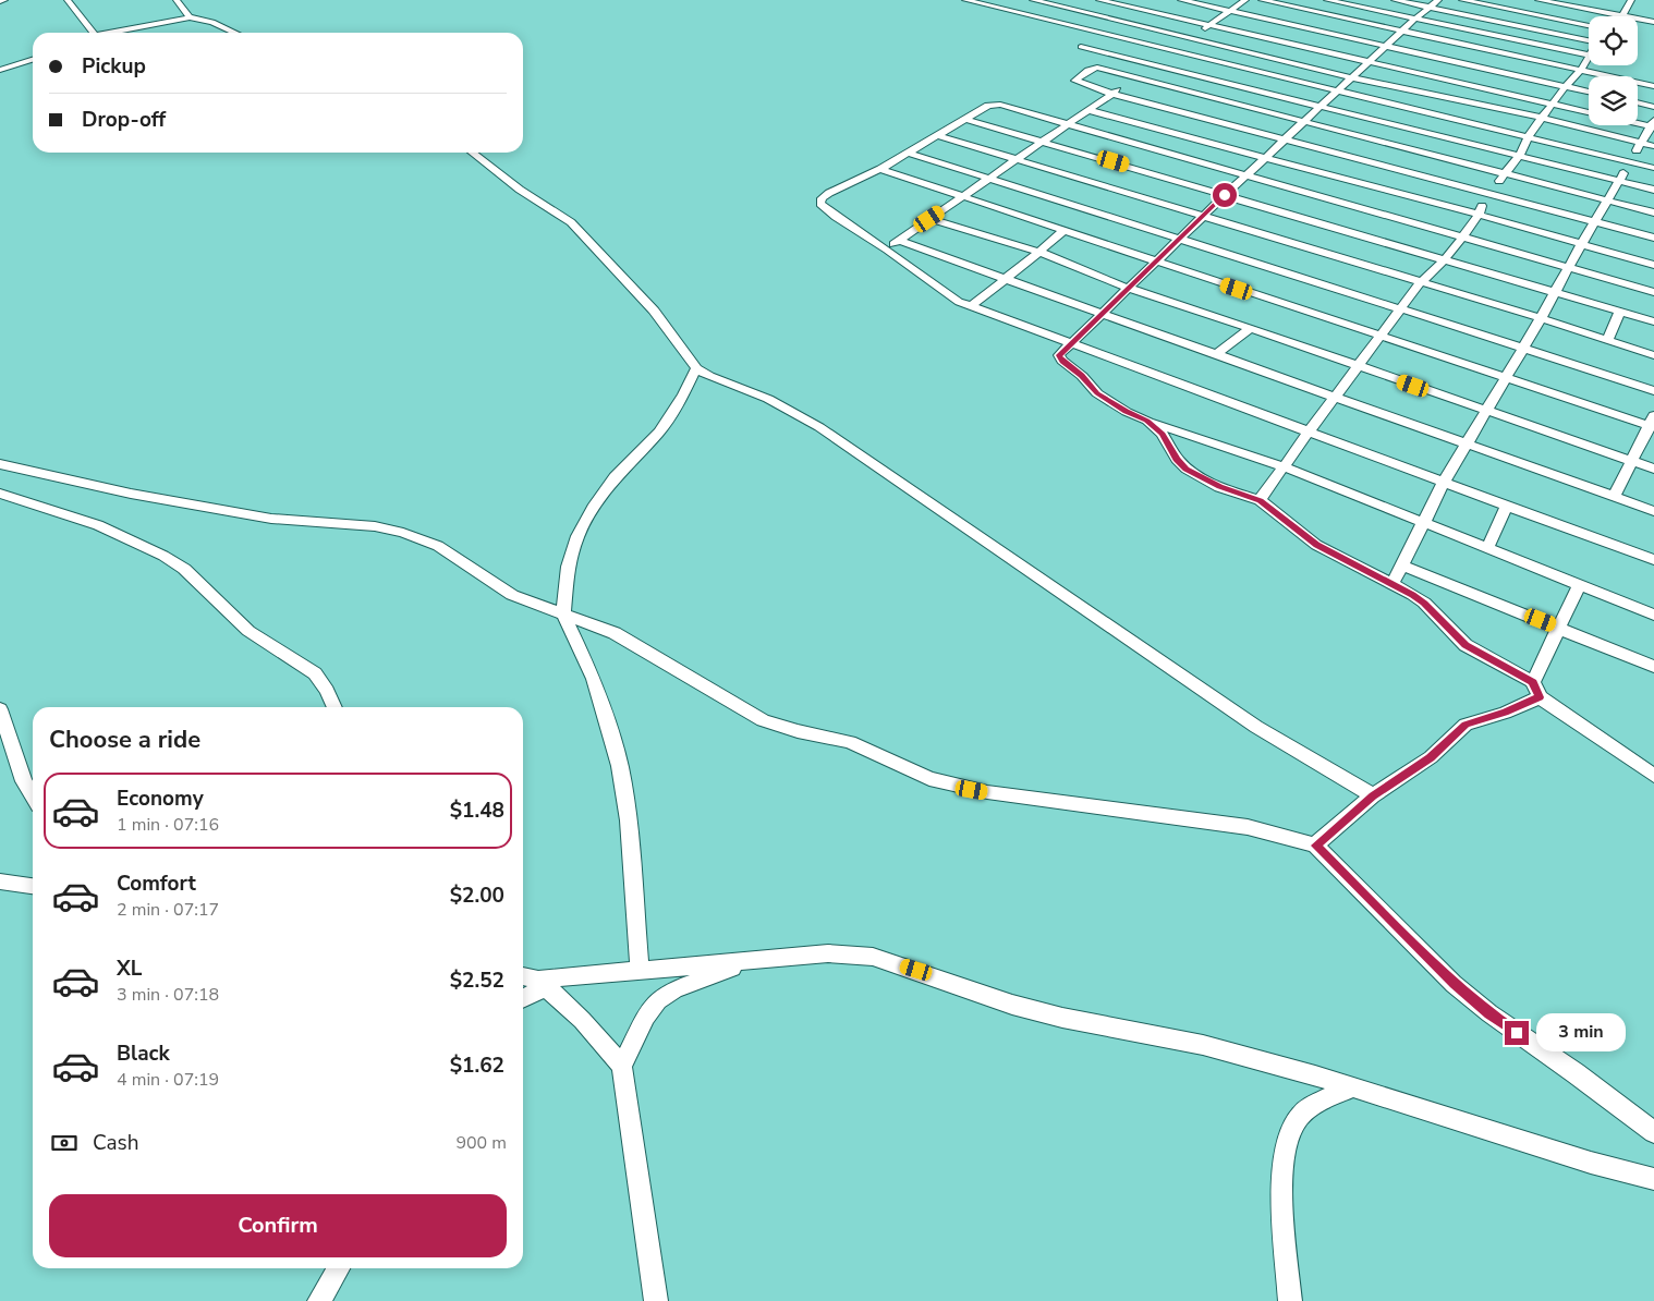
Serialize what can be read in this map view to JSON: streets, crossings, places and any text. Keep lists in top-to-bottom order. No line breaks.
{"page":{"banner":["Pickup","Drop-off"],"heading":"Choose a ride","list":[{"name":"Economy","note":"1 min · 07:16","value":"$1.48"},{"name":"Comfort","note":"2 min · 07:17","value":"$2.00"},{"name":"XL","note":"3 min · 07:18","value":"$2.52"},{"name":"Black","note":"4 min · 07:19","value":"$1.62"}],"bubble":"3 min","pay":["Cash","900 m"],"buttons":"Confirm"}}
